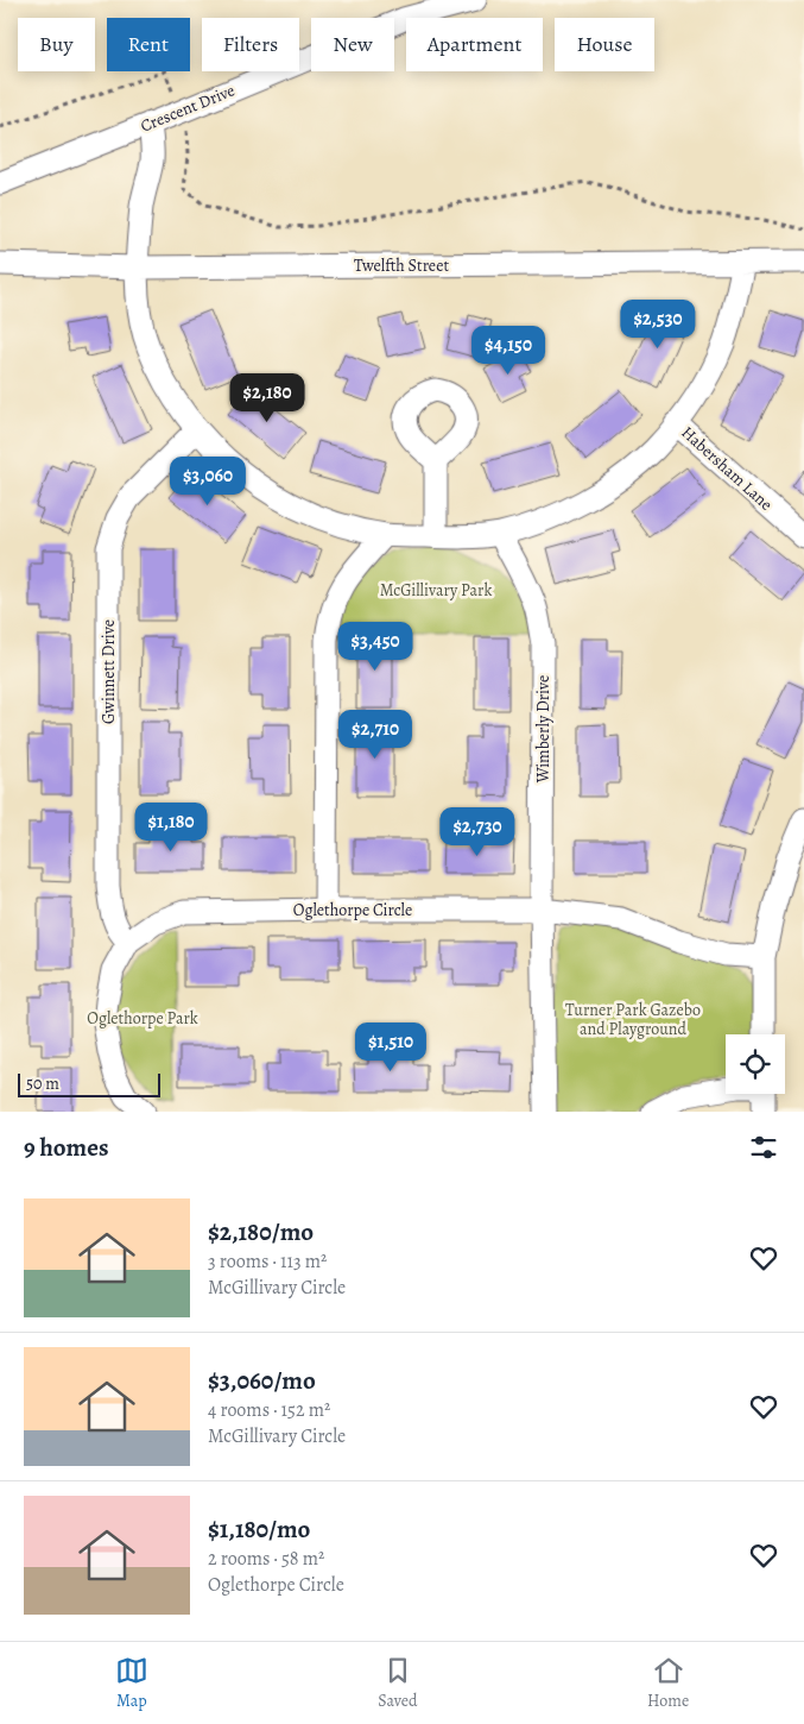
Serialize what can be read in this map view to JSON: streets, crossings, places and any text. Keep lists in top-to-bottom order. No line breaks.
{"streets":{"street":["Crescent Drive","Twelfth Street","Habersham Lane","Gwinnett Drive","Wimberly Drive","Oglethorpe Circle"]},"crossings":[["Gwinnett Drive","Oglethorpe Circle"],["Wimberly Drive","Oglethorpe Circle"]],"parks":["McGillivary Park","Turner Park Gazebo and Playground","Oglethorpe Park"],"scale_bar":"50 m","page":{"chip":["Buy","Rent","Filters","New","Apartment","House"],"price":["$2,530","$4,150","$2,180","$3,060","$3,450","$2,710","$1,180","$2,730","$1,510"],"scale":"50 m","heading":"9 homes","list":[{"name":"$2,180/mo","note":"3 rooms · 113 m² · McGillivary Circle"},{"name":"$3,060/mo","note":"4 rooms · 152 m² · McGillivary Circle"},{"name":"$1,180/mo","note":"2 rooms · 58 m² · Oglethorpe Circle"}],"tabs":["Map","Saved","Home"]}}
